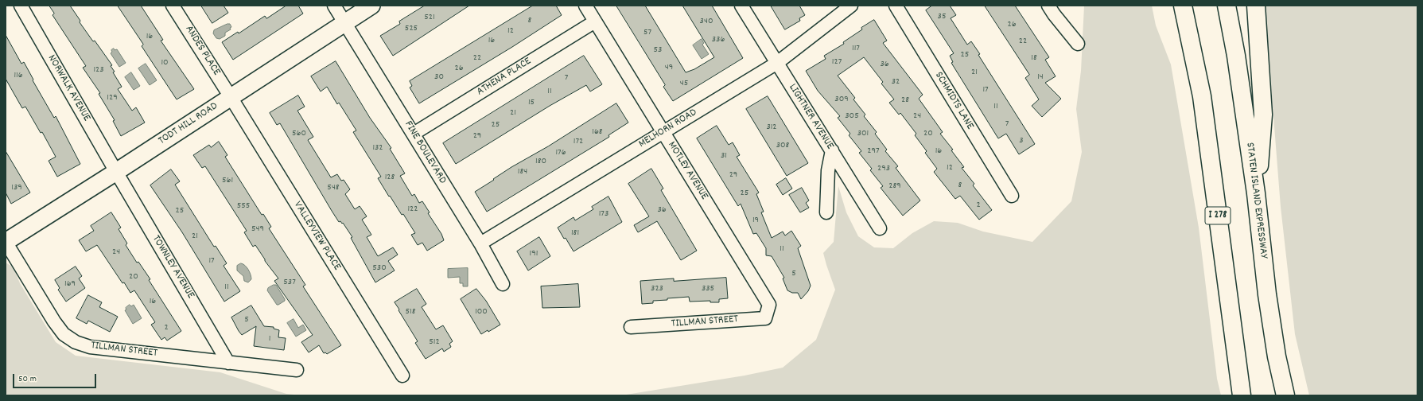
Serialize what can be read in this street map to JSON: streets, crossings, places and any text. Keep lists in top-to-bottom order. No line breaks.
{"streets":{"highway":["STATEN ISLAND EXPRESSWAY","I 278"],"street":["ANDES PLACE","ATHENA PLACE","NORWALK AVENUE","SCHMIDTS LANE","LIGHTNER AVENUE","TODT HILL ROAD","MELHORN ROAD","FINE BOULEVARD","MOTLEY AVENUE","VALLEYVIEW PLACE","TOWNLEY AVENUE","TILLMAN STREET"]},"crossings":[["ANDES PLACE","TODT HILL ROAD"],["ANDES PLACE","VALLEYVIEW PLACE"],["ATHENA PLACE","FINE BOULEVARD"],["ATHENA PLACE","MOTLEY AVENUE"],["NORWALK AVENUE","TODT HILL ROAD"],["NORWALK AVENUE","TOWNLEY AVENUE"],["LIGHTNER AVENUE","MELHORN ROAD"],["TODT HILL ROAD","FINE BOULEVARD"],["TODT HILL ROAD","VALLEYVIEW PLACE"],["TODT HILL ROAD","TOWNLEY AVENUE"],["TODT HILL ROAD","TILLMAN STREET"],["MELHORN ROAD","FINE BOULEVARD"],["MELHORN ROAD","MOTLEY AVENUE"],["MOTLEY AVENUE","TILLMAN STREET"],["TOWNLEY AVENUE","TILLMAN STREET"]],"house_numbers":["35","521","8","340","26","525","12","57","16","336","16","22","117","53","25","22","18","127","10","36","49","26","123","21","116","30","14","7","32","45","17","11","129","309","28","15","11","21","305","24","7","25","312","168","560","301","20","29","3","172","308","132","297","16","176","31","180","12","293","184","29","128","561","8","289","139","548","25","2","555","122","36","25","173","19","549","181","21","11","24","191","17","530","5","20","537","169","11","323","335","16","518","100","5","2","1","512"],"scale_bar":"50 m"}
